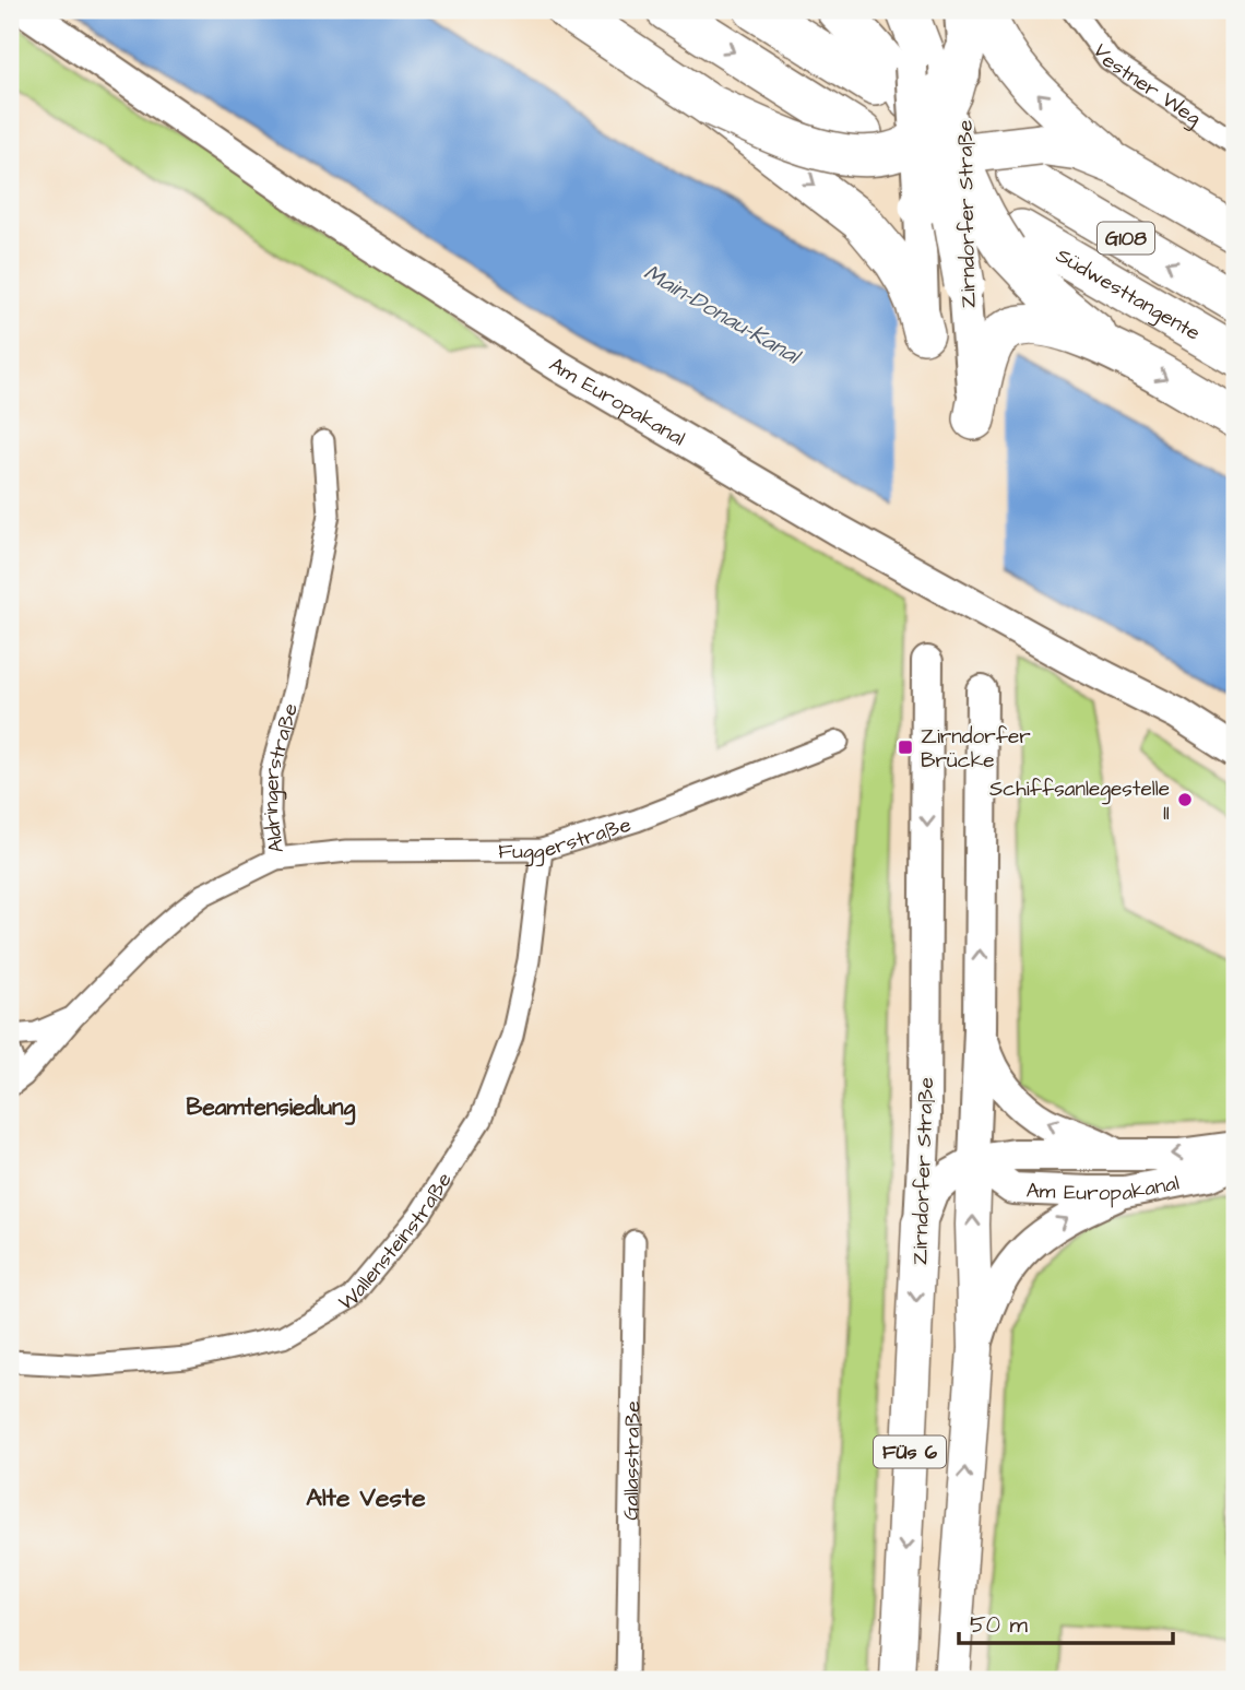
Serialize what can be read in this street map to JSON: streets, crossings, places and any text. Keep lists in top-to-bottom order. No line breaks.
{"streets":{"highway":["G108","Südwesttangente"],"main road":["Zirndorfer Straße","Am Europakanal","FÜs 6"],"street":["Vestner Weg","Aldringerstraße","Fuggerstraße","Wallensteinstraße","Gallasstraße"]},"crossings":[["Zirndorfer Straße","Am Europakanal"],["Am Europakanal","FÜs 6"],["Aldringerstraße","Fuggerstraße"],["Fuggerstraße","Wallensteinstraße"]],"districts":["Beamtensiedlung","Alte Veste"],"water":["Main-Donau-Kanal"],"places":{"transit":["Zirndorfer Brücke"],"other":["Schiffsanlegestelle II"]},"scale_bar":"50 m"}
